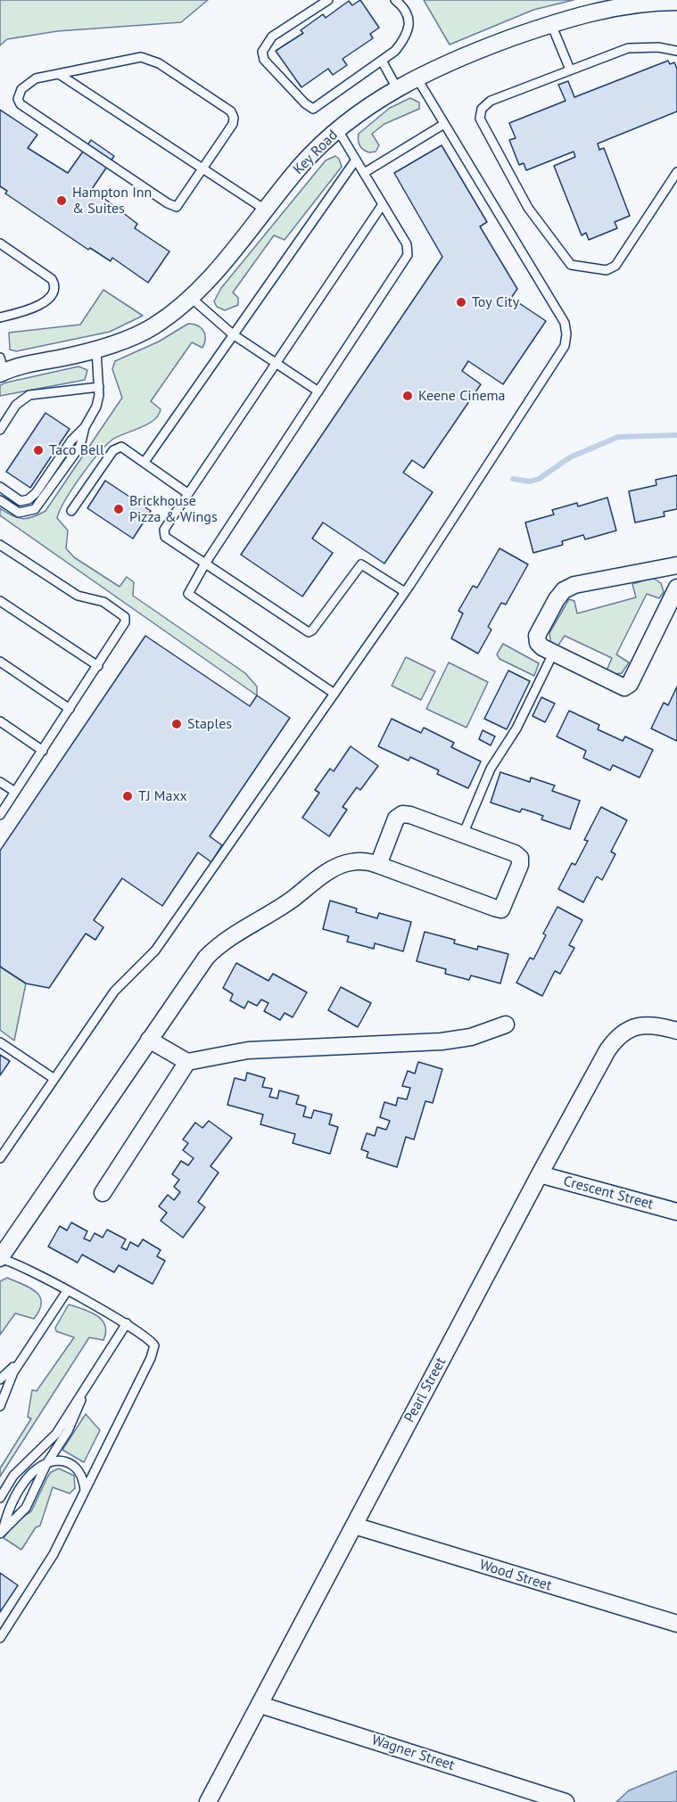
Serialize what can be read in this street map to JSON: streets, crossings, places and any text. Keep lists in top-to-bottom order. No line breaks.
{"streets":{"street":["Key Road","Crescent Street","Pearl Street","Wood Street","Wagner Street"]},"crossings":[["Crescent Street","Pearl Street"],["Pearl Street","Wood Street"],["Pearl Street","Wagner Street"]],"places":["Hampton Inn & Suites","Toy City","Keene Cinema","Taco Bell","Brickhouse Pizza & Wings","Staples","TJ Maxx"]}
